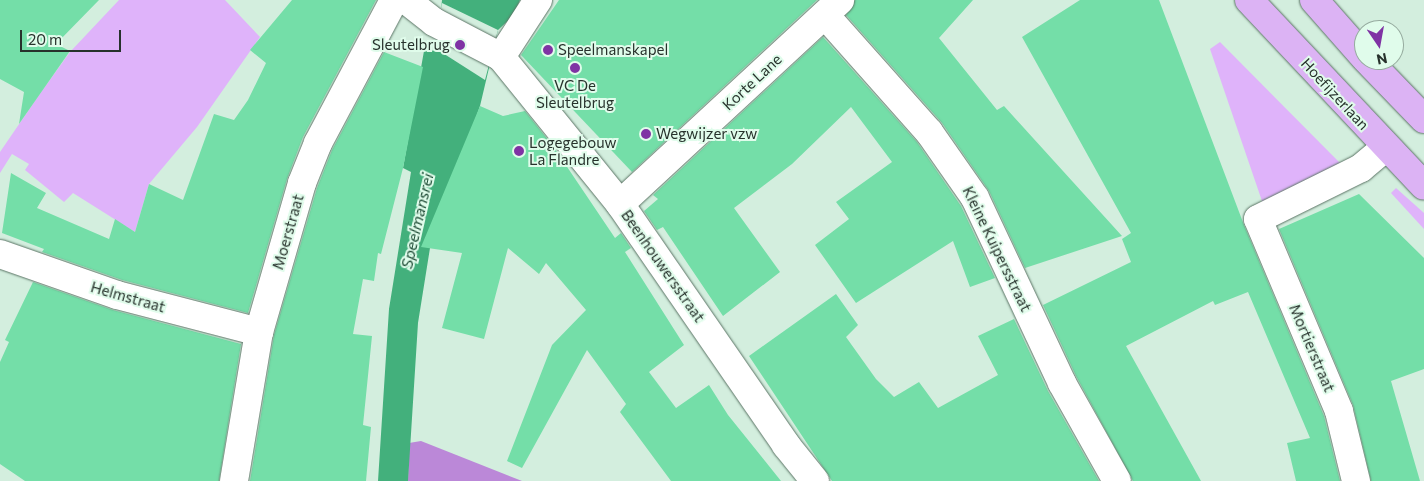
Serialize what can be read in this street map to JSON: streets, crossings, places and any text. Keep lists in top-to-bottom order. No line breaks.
{"streets":{"main road":["Hoefijzerlaan"],"street":["Korte Lane","Moerstraat","Kleine Kuipersstraat","Beenhouwersstraat","Helmstraat","Mortierstraat"]},"crossings":[["Korte Lane","Kleine Kuipersstraat"],["Korte Lane","Beenhouwersstraat"],["Hoefijzerlaan","Mortierstraat"],["Moerstraat","Helmstraat"]],"water":["Speelmansrei"],"places":["Sleutelbrug","Speelmanskapel","VC De Sleutelbrug","Wegwijzer vzw","Logegebouw La Flandre"],"scale_bar":"20 m","north":"bottom"}
